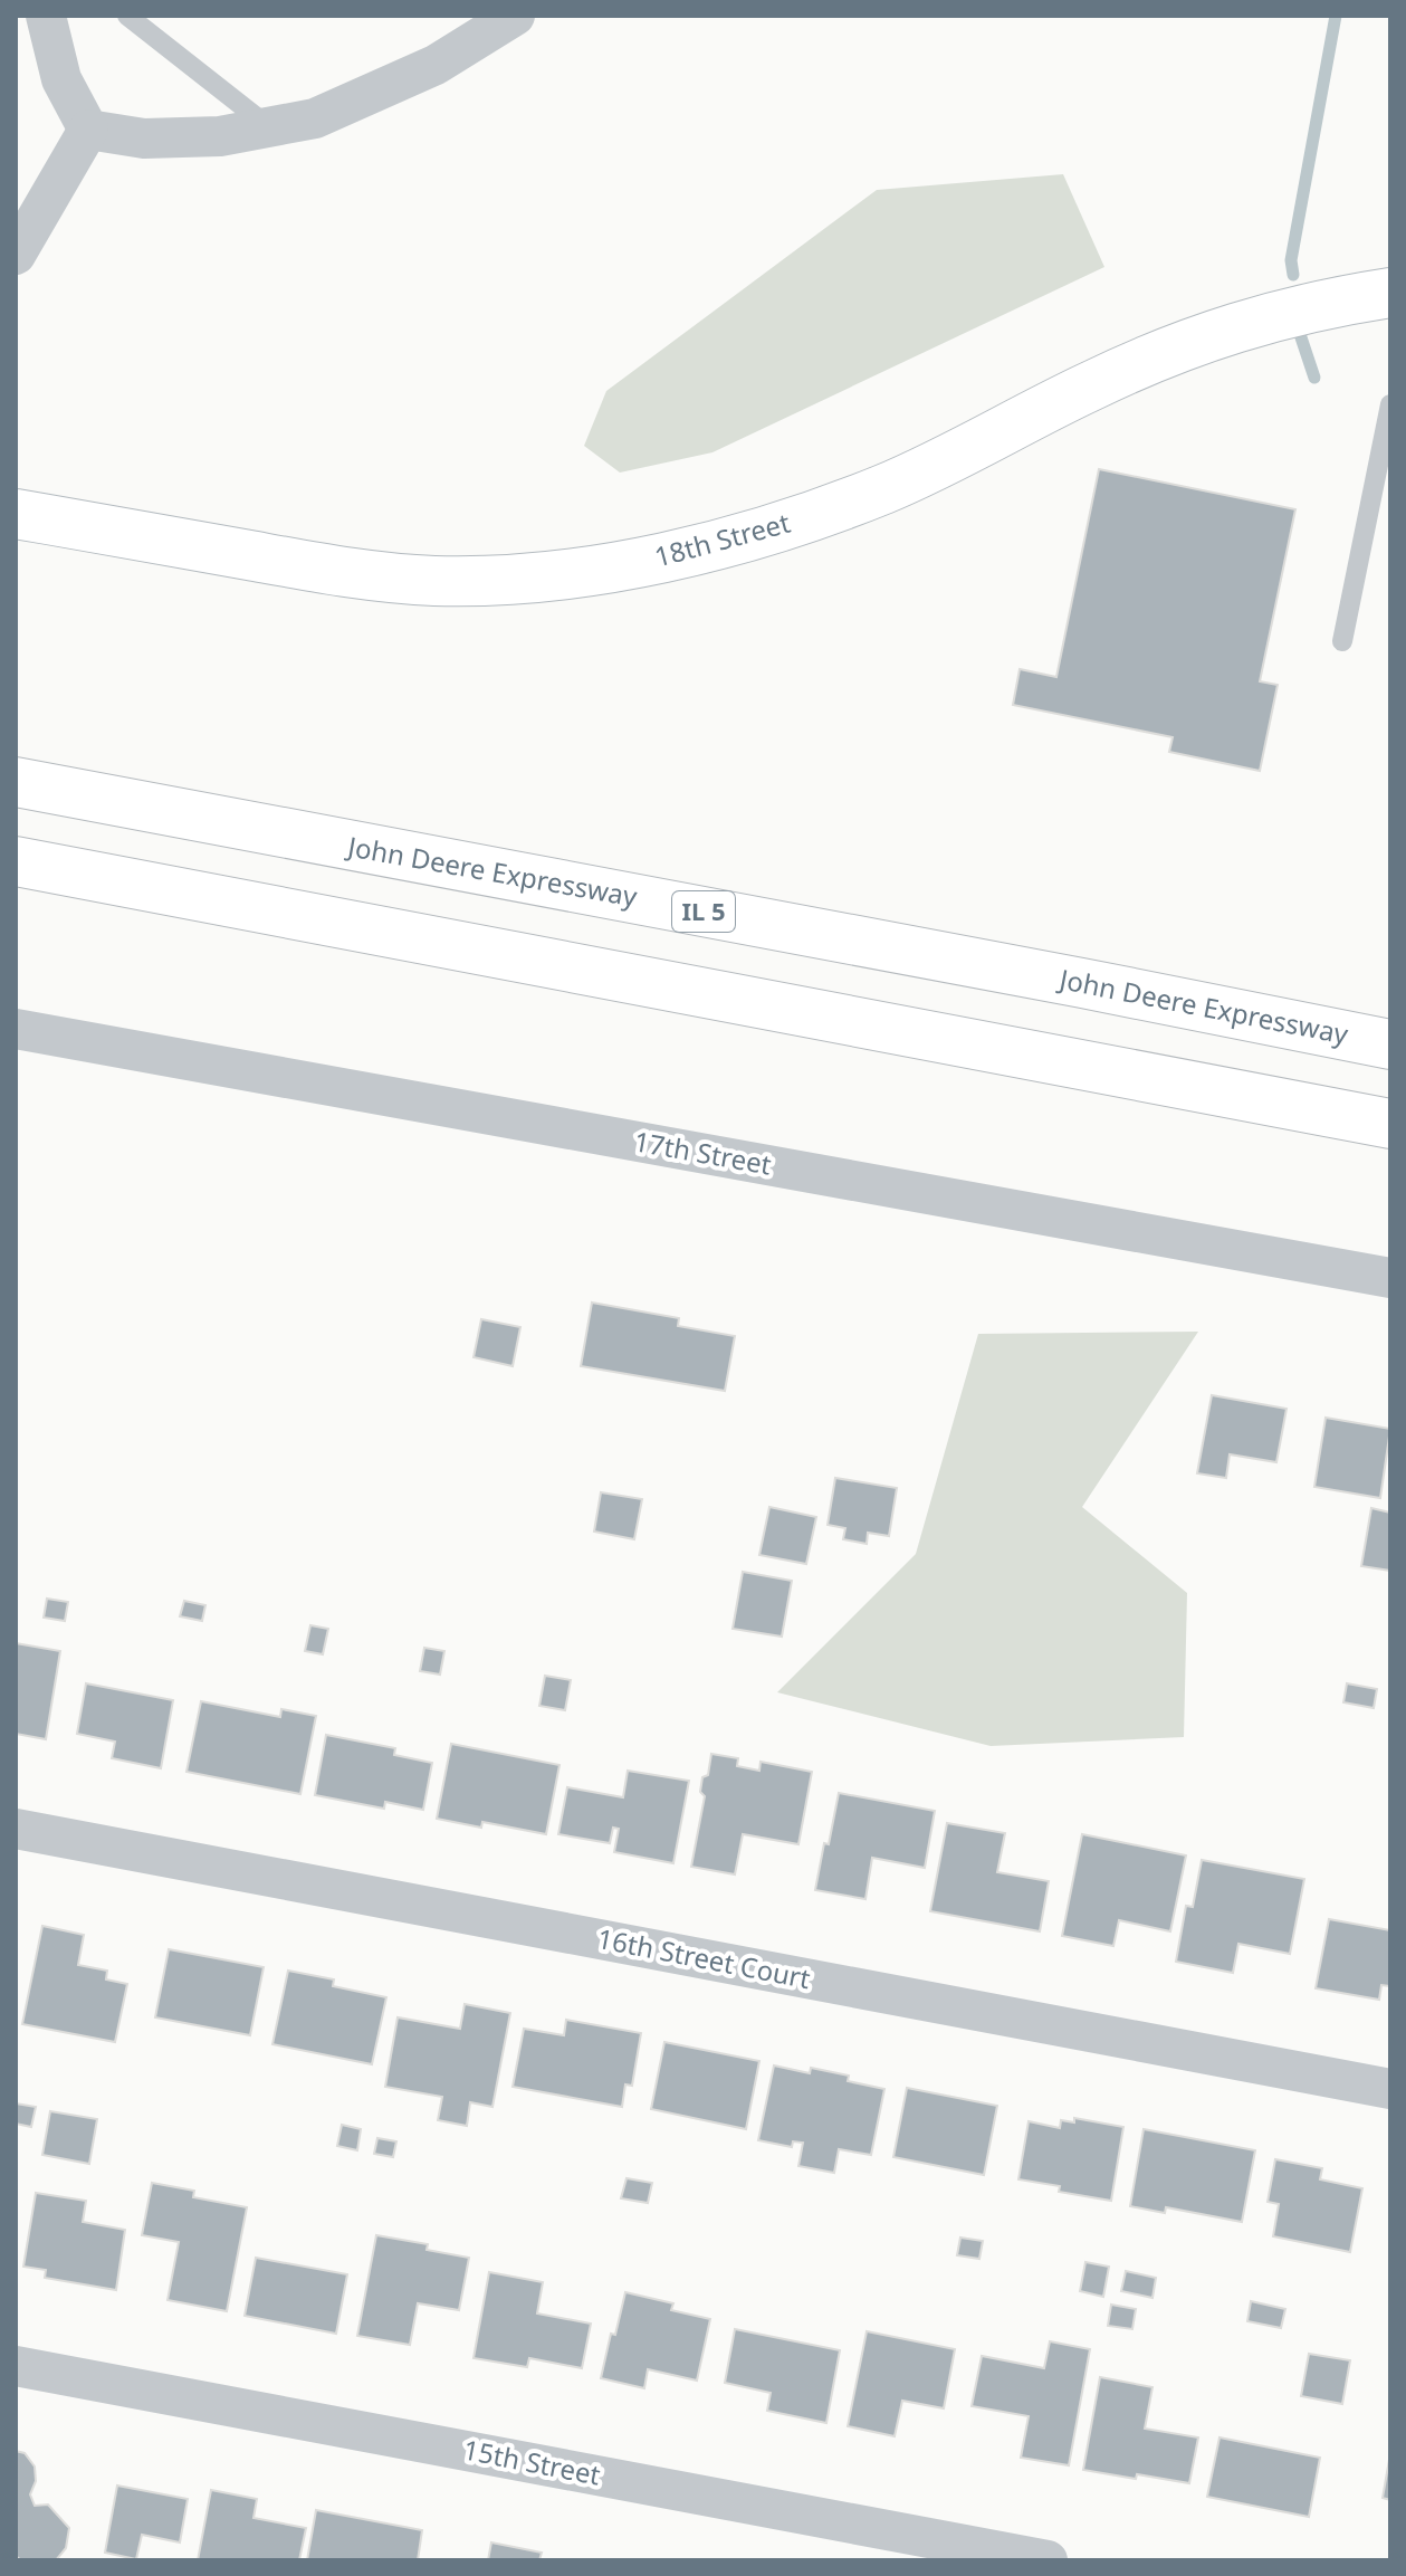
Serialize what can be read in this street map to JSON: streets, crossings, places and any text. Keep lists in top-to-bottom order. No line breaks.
{"streets":{"main road":["18th Street","John Deere Expressway","IL 5"],"street":["17th Street","16th Street Court","15th Street"]}}
